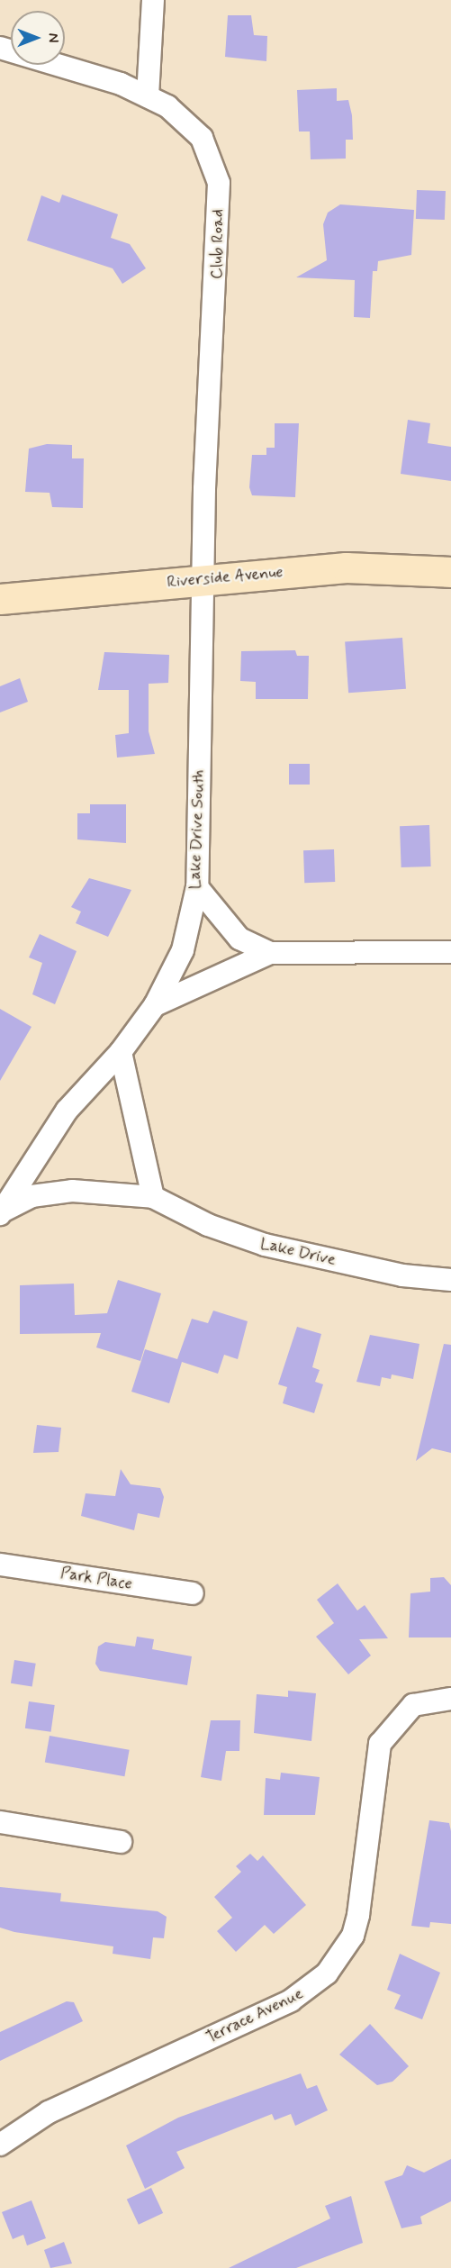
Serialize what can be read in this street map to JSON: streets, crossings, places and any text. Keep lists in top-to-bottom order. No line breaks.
{"streets":{"street":["Club Road","Riverside Avenue","Lake Drive South","Lake Drive","Park Place","Terrace Avenue"]},"crossings":[["Club Road","Riverside Avenue"],["Club Road","Lake Drive South"],["Riverside Avenue","Lake Drive South"],["Lake Drive South","Lake Drive"]],"north":"right"}
